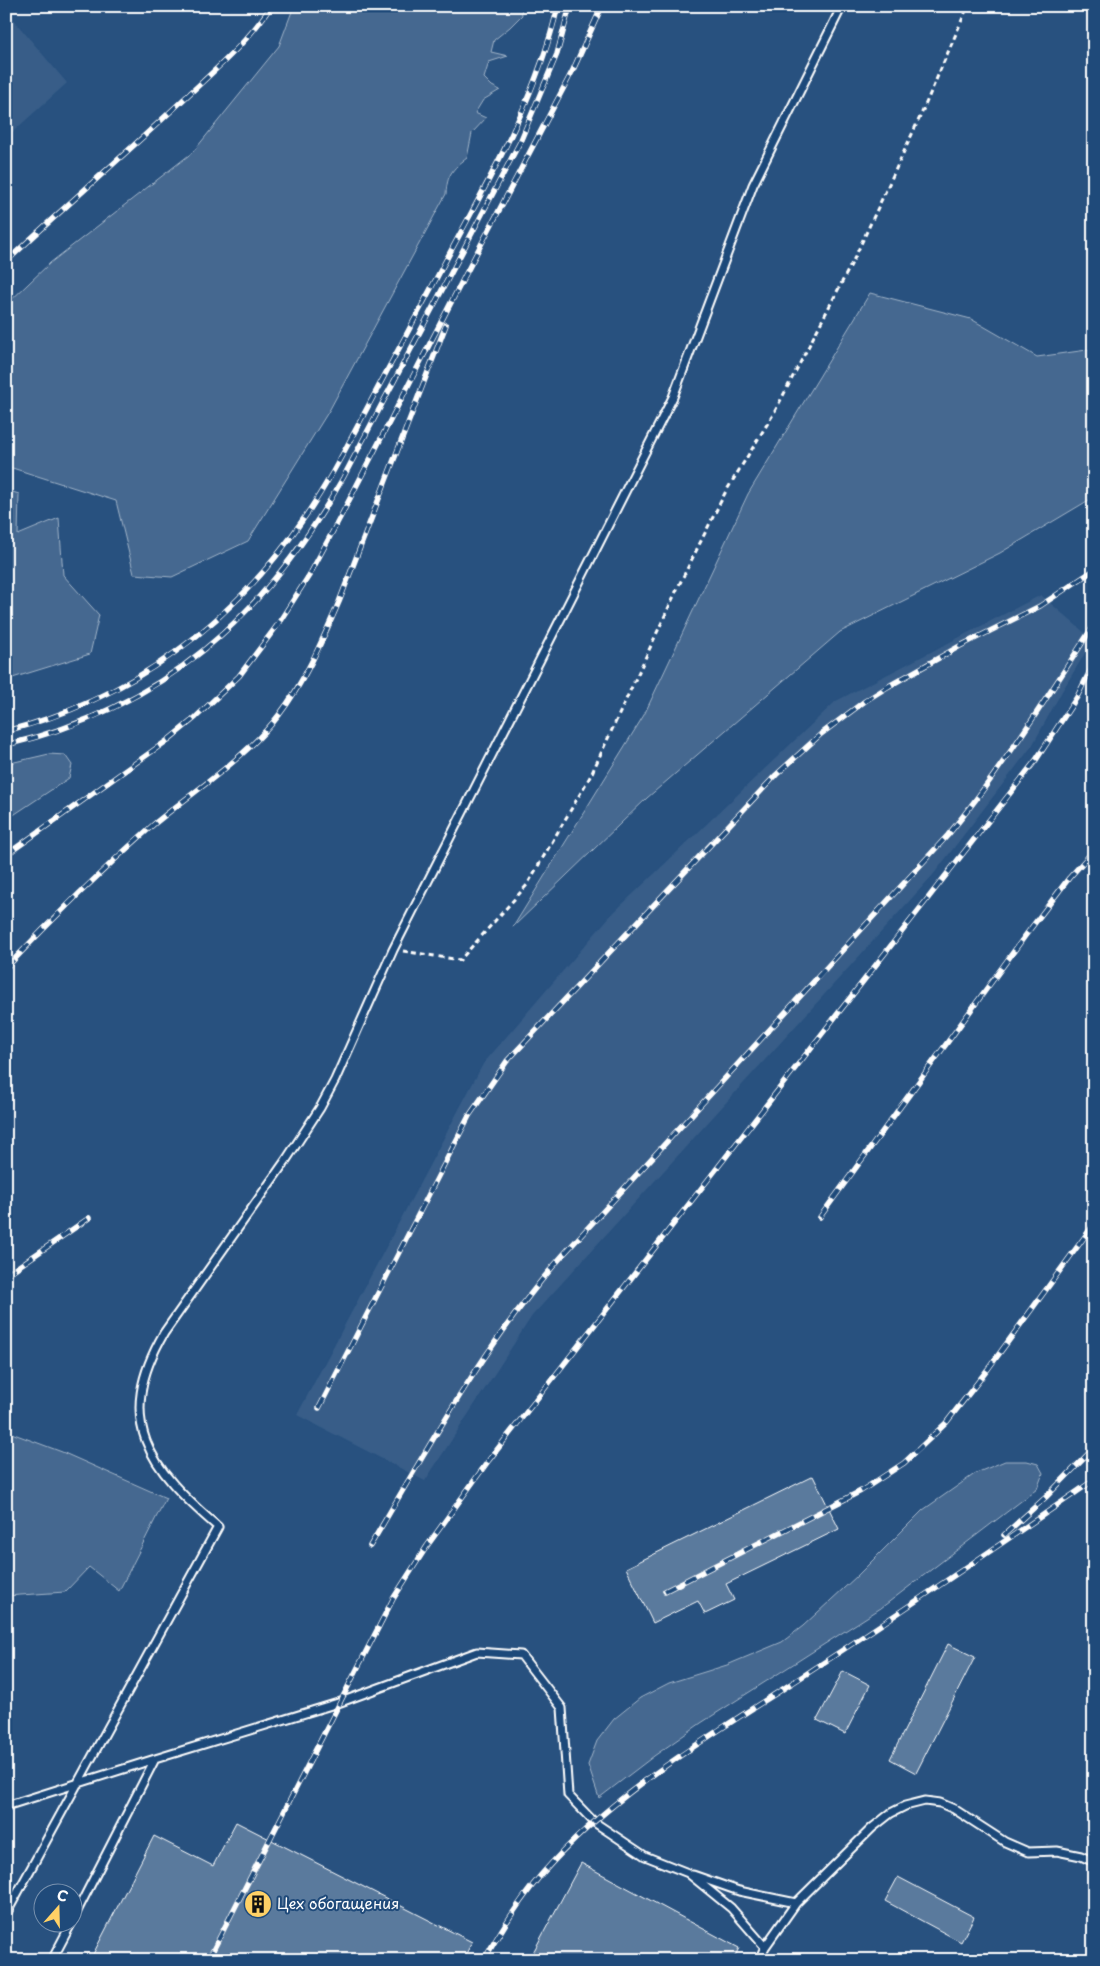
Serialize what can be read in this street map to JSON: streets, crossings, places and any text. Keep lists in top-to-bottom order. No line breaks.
{"places":{"building":["Цех обогащения"]},"north":"top"}
